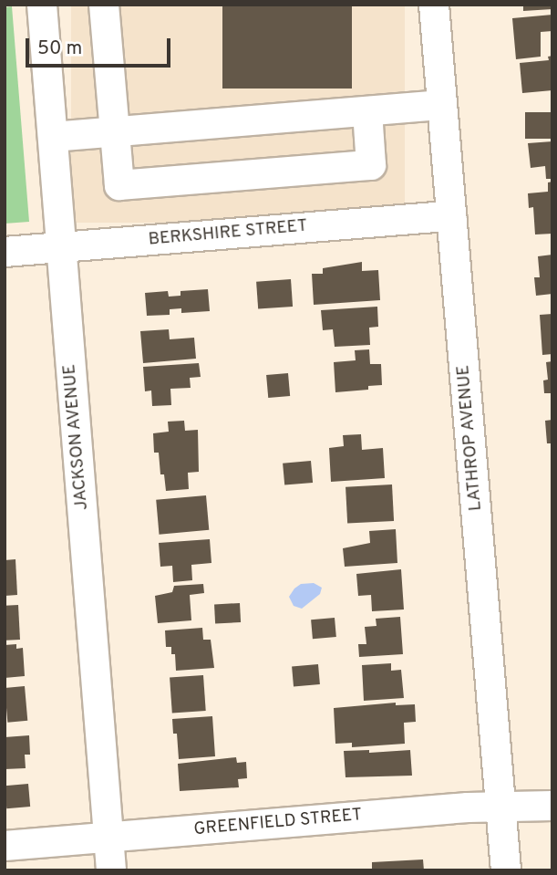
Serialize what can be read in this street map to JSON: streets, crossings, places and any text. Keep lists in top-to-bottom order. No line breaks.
{"streets":{"street":["BERKSHIRE STREET","JACKSON AVENUE","LATHROP AVENUE","GREENFIELD STREET"]},"crossings":[["BERKSHIRE STREET","JACKSON AVENUE"],["BERKSHIRE STREET","LATHROP AVENUE"],["JACKSON AVENUE","GREENFIELD STREET"],["LATHROP AVENUE","GREENFIELD STREET"]],"scale_bar":"50 m"}
